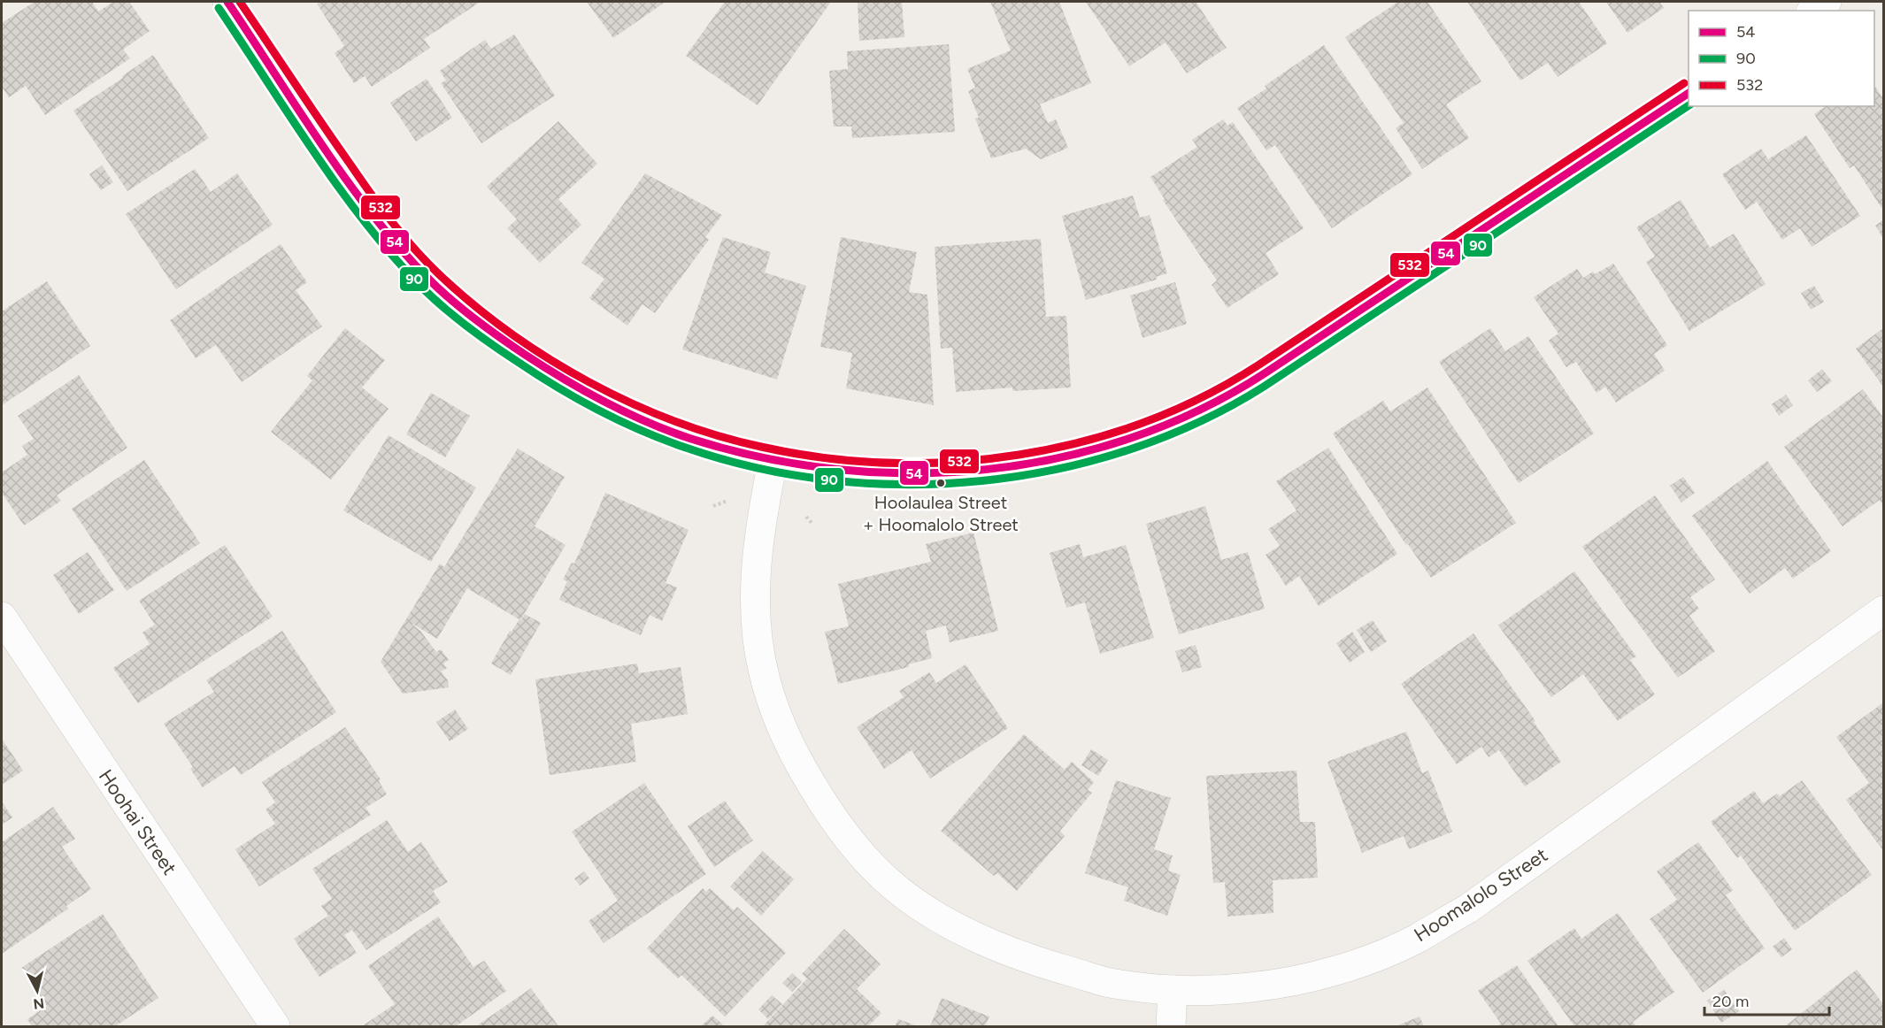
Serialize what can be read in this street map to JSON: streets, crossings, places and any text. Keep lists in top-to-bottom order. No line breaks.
{"streets":{"street":["Hoohai Street","Hoomalolo Street"]},"places":["Hoolaulea Street + Hoomalolo Street"],"lines":["transit line 54","transit line 532","transit line 90"],"legend":["54","90","532"],"scale_bar":"20 m","north":"bottom"}
